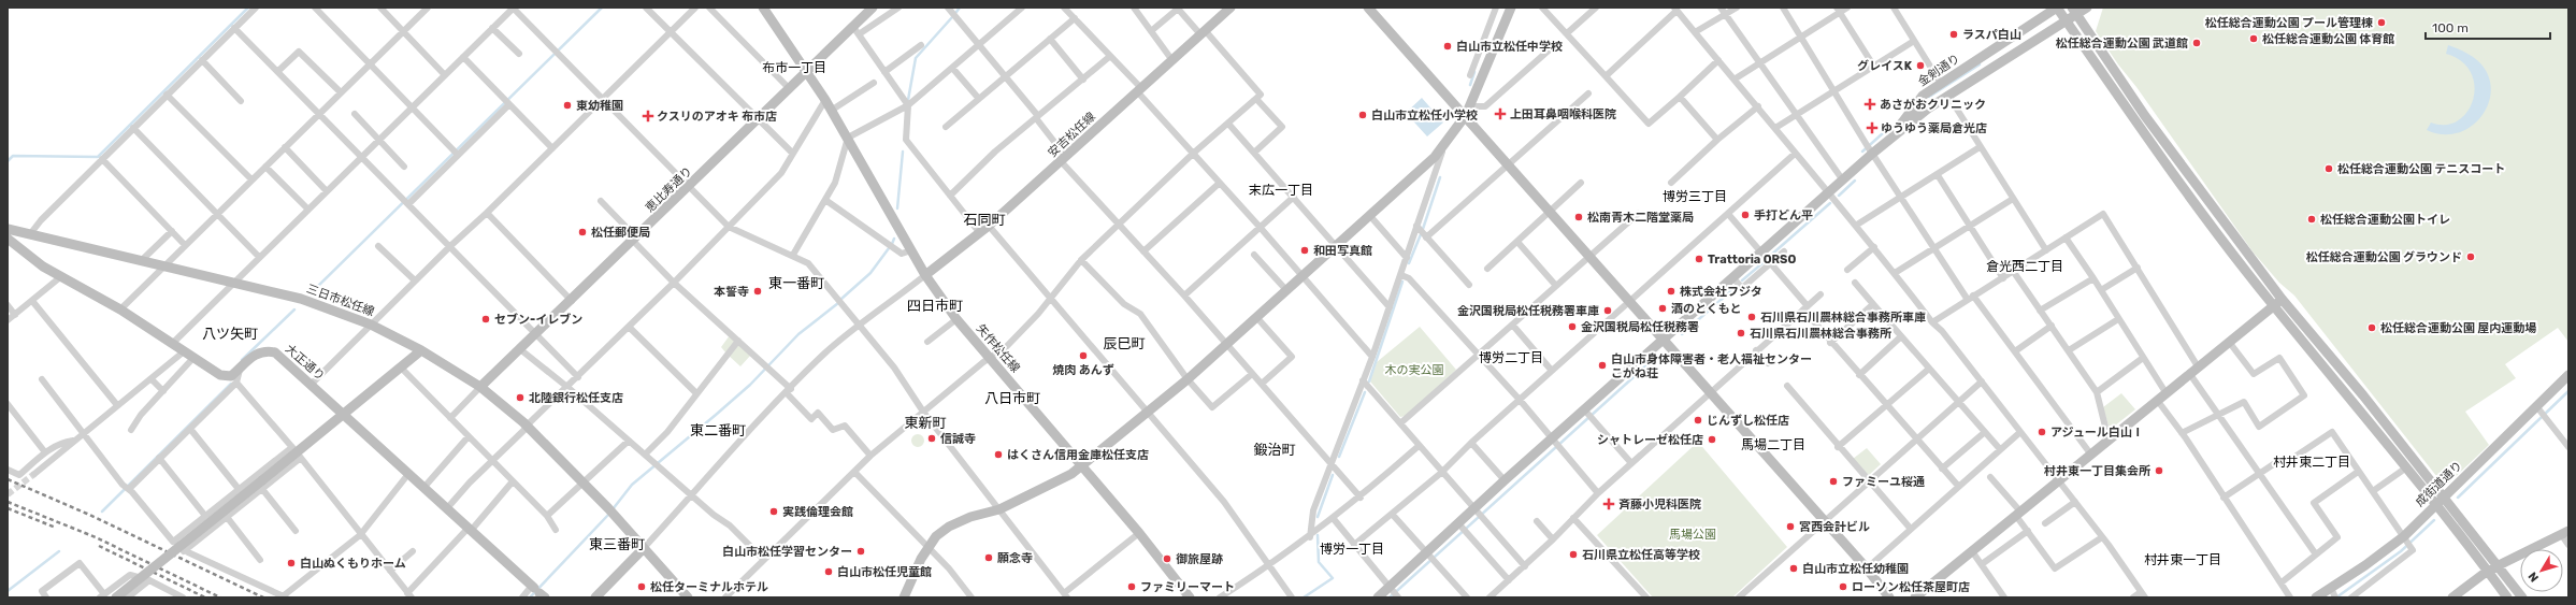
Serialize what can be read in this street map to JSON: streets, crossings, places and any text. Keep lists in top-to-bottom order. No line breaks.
{"streets":{"street":["金剣通り","安吉松任線","恵比寿通り","三日市松任線","矢作松任線","大正通り","成街道通り"]},"crossings":[["安吉松任線","矢作松任線"],["恵比寿通り","三日市松任線"],["恵比寿通り","矢作松任線"]],"districts":["布市一丁目","末広一丁目","博労三丁目","石同町","倉光西二丁目","東一番町","四日市町","八ツ矢町","辰巳町","博労二丁目","八日市町","東新町","東二番町","馬場二丁目","鍛治町","村井東二丁目","東三番町","博労一丁目","村井東一丁目"],"parks":["木の実公園","馬場公園"],"places":{"other":["松任総合運動公園 プール管理棟","ラスパ白山","松任総合運動公園 体育館","松任総合運動公園 武道館","白山市立松任中学校","グレイスK","東幼稚園","白山市立松任小学校","松任総合運動公園 テニスコート","手打どん平","松南青木二階堂薬局","松任総合運動公園トイレ","松任郵便局","和田写真館","松任総合運動公園 グラウンド","Trattoria ORSO","本誓寺","株式会社フジタ","酒のとくもと","金沢国税局松任税務署車庫","石川県石川農林総合事務所車庫","セブン-イレブン","金沢国税局松任税務署","松任総合運動公園 屋内運動場","石川県石川農林総合事務所","焼肉 あんず","白山市身体障害者・老人福祉センター こがね荘","北陸銀行松任支店","じんずし松任店","アジュール白山Ⅰ","信誠寺","シャトレーゼ松任店","はくさん信用金庫松任支店","村井東一丁目集会所","ファミーユ桜通","実践倫理会館","宮西会計ビル","白山市松任学習センター","石川県立松任高等学校","願念寺","御旅屋跡","白山ぬくもりホーム","白山市立松任幼稚園","白山市松任児童館","松任ターミナルホテル","ファミリーマート","ローソン松任茶屋町店"],"health":["あさがおクリニック","上田耳鼻咽喉科医院","クスリのアオキ 布市店","ゆうゆう薬局倉光店","斉藤小児科医院"]},"scale_bar":"100 m","north":"bottom left"}
